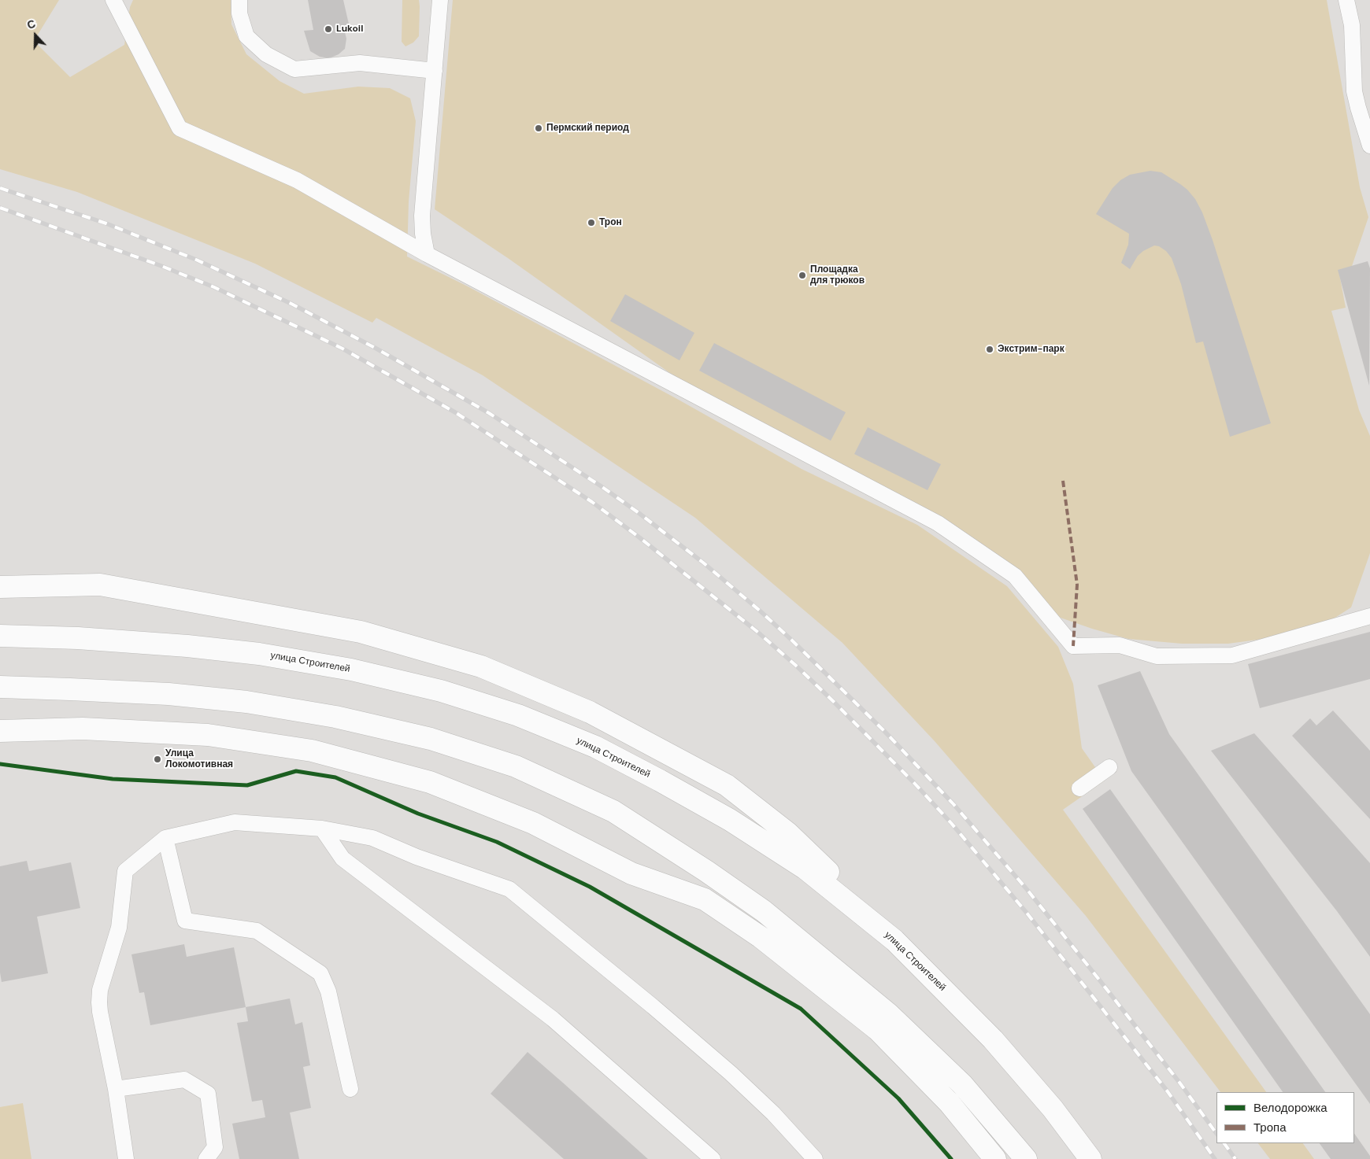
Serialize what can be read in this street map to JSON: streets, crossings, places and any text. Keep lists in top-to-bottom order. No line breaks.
{"streets":{"main road":["улица Строителей"]},"places":["Lukoil","Пермский период","Трон","Площадка для трюков","Экстрим-парк","Улица Локомотивная"],"legend":["Велодорожка","Тропа"],"north":"top"}
